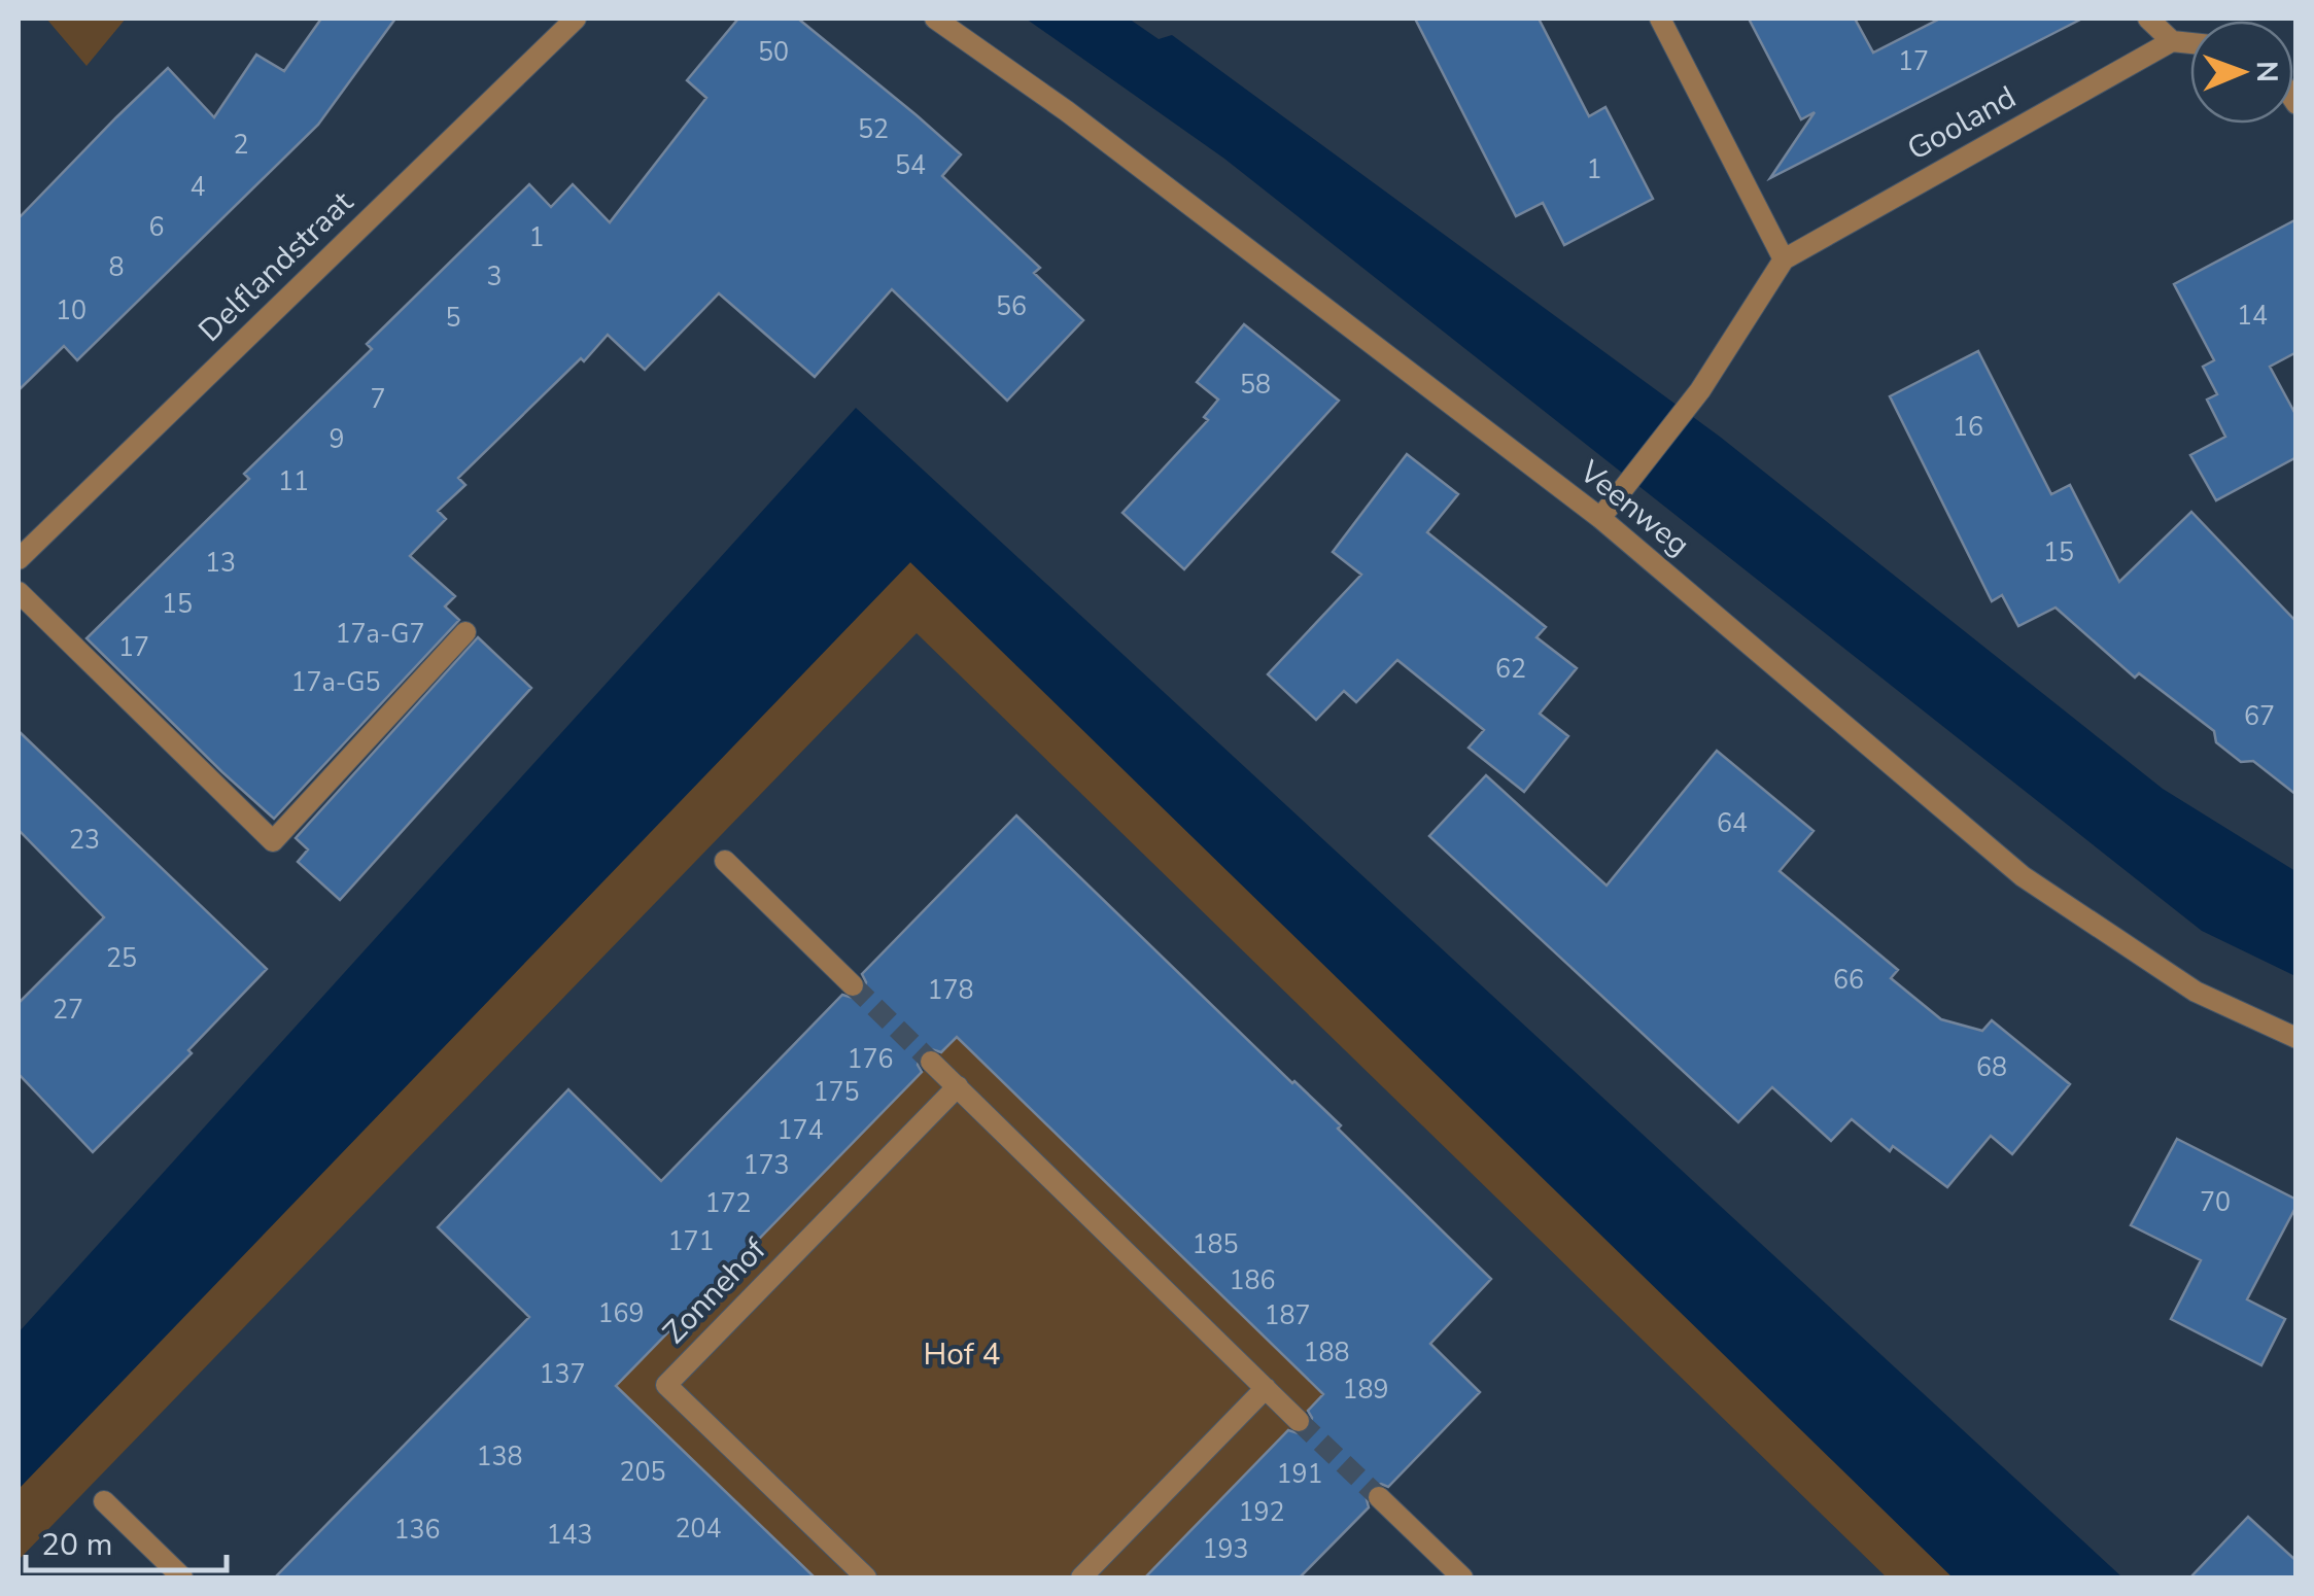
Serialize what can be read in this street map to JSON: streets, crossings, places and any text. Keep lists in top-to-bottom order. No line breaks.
{"streets":{"street":["Gooland","Delflandstraat","Veenweg","Zonnehof"]},"crossings":[["Gooland","Veenweg"]],"parks":["Hof 4"],"house_numbers":["50","17","52","2","54","1","4","6","1","8","3","56","10","14","5","58","7","16","9","11","15","13","15","17a-G7","17","62","17a-G5","67","64","23","25","66","178","27","176","68","175","174","173","70","172","171","185","186","169","187","188","137","189","138","205","191","192","204","136","143","193"],"scale_bar":"20 m","north":"right"}
